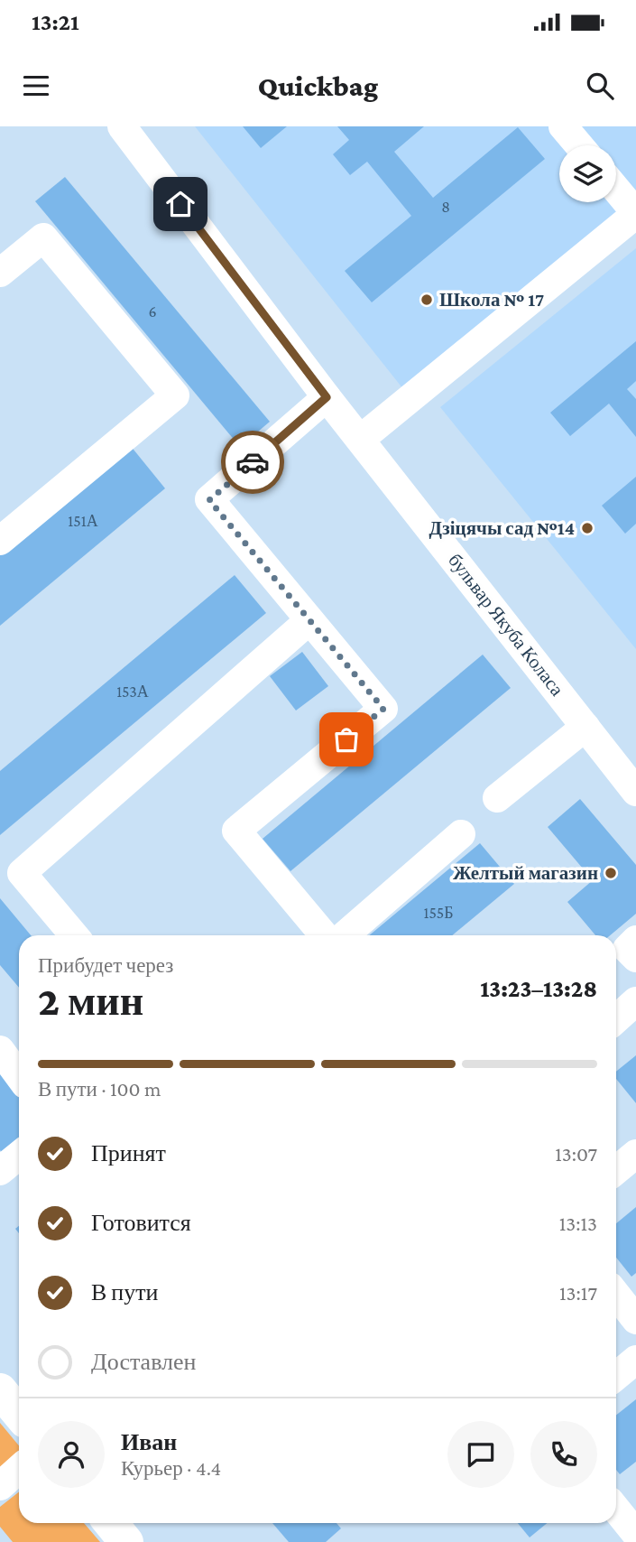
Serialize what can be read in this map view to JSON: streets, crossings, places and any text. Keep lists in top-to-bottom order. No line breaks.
{"streets":{"street":["бульвар Якуба Коласа"]},"places":["Школа № 17","Дзіцячы сад №14","Желтый магазин"],"house_numbers":["8","6","151А","153А","155Б"],"page":{"status":"13:21","header":"Quickbag","heading":["2 мин","Прибудет через","13:23–13:28"],"panel":["Иван","Курьер · 4.4"],"bar":"В пути · 100 m","list":[["Принят","13:07"],["Готовится","13:13"],["В пути","13:17"],"Доставлен"]}}
